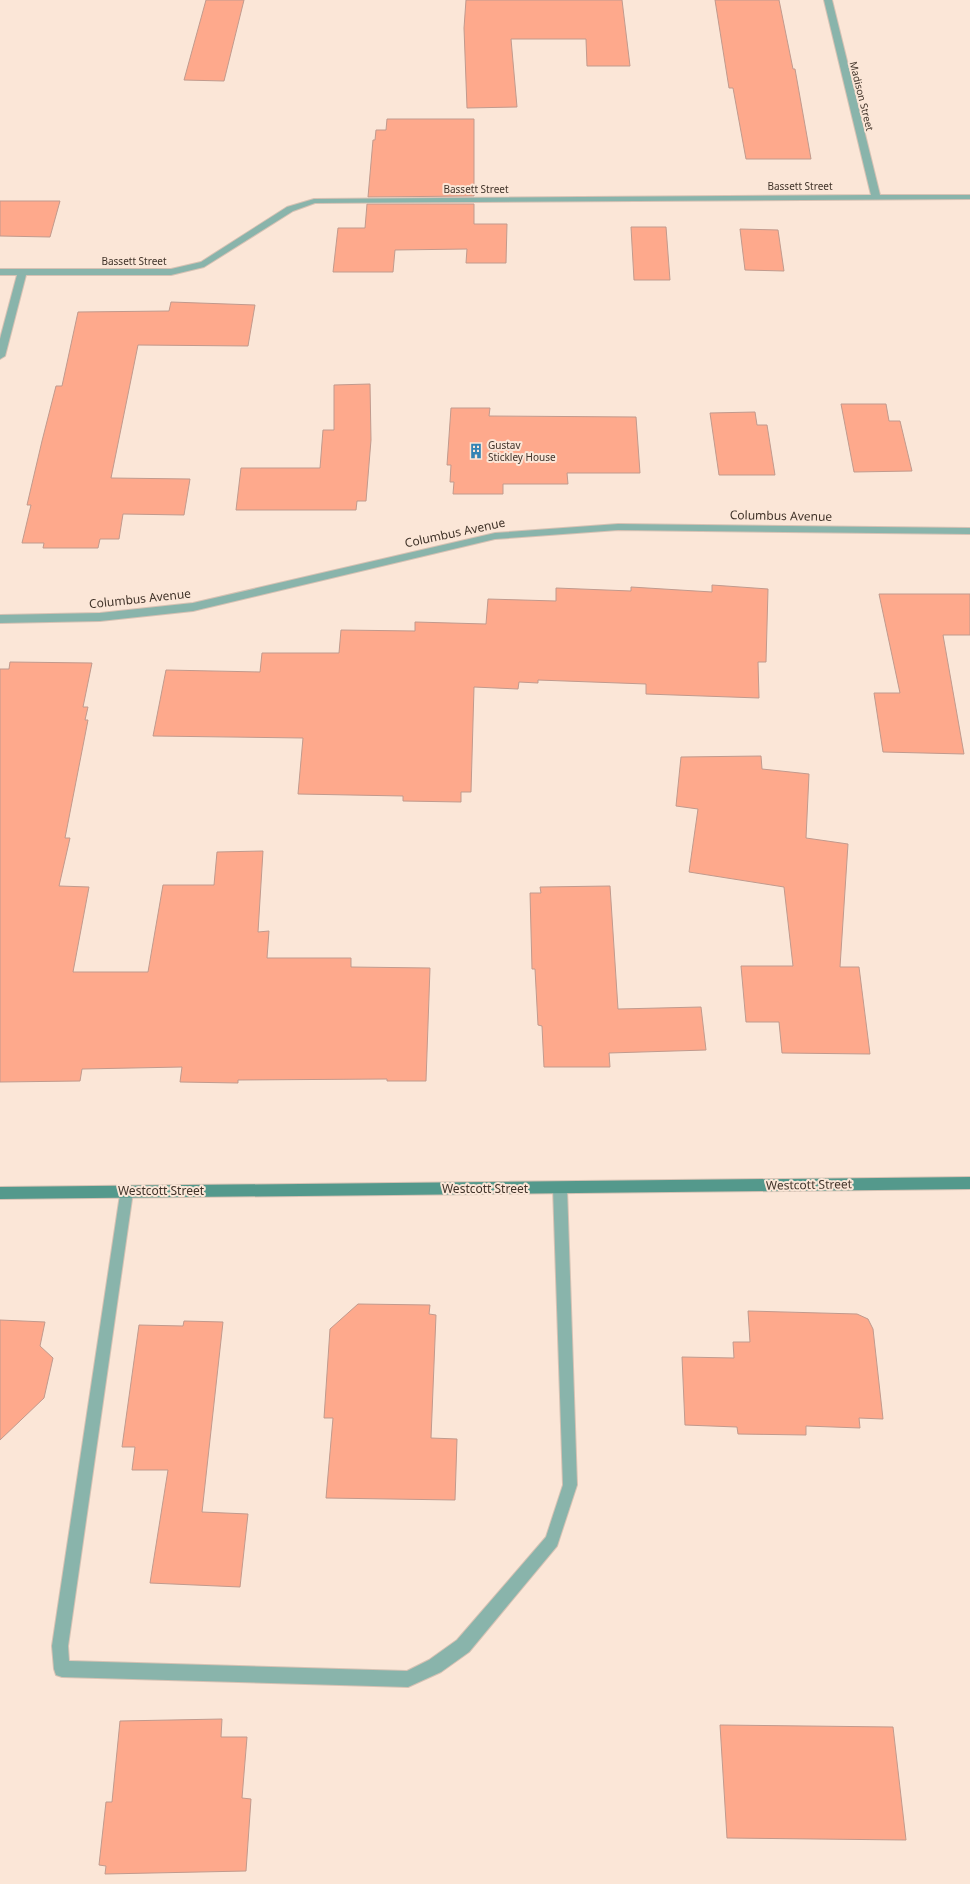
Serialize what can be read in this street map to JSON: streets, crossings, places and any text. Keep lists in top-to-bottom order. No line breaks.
{"streets":{"street":["Madison Street","Bassett Street","Columbus Avenue","Westcott Street"]},"crossings":[["Madison Street","Bassett Street"]],"places":{"building":["Gustav Stickley House"]}}
